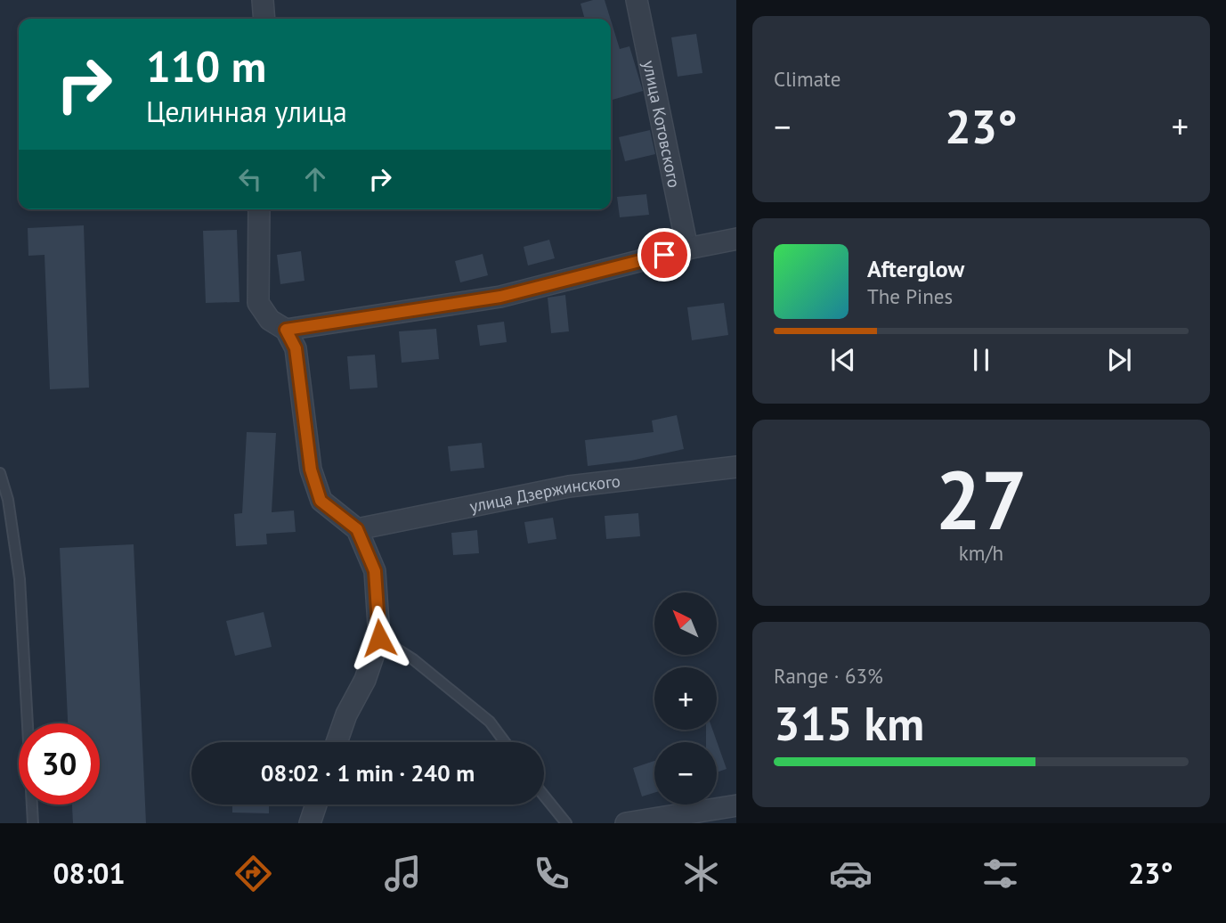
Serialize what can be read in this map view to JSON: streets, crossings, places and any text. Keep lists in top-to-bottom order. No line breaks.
{"streets":{"street":["улица Котовского","улица Дзержинского"]},"north":"top left","page":{"tile":["Climate",["27","km/h"],["Range · 63%","315 km"]],"turn":["110 m","Целинная улица"],"heat":["−","23°","+"],"song":["Afterglow","The Pines"],"map_buttons":["+","−"],"limit":"30","trip":"08:02 · 1 min · 240 m","tabs":["08:01","23°"]}}
